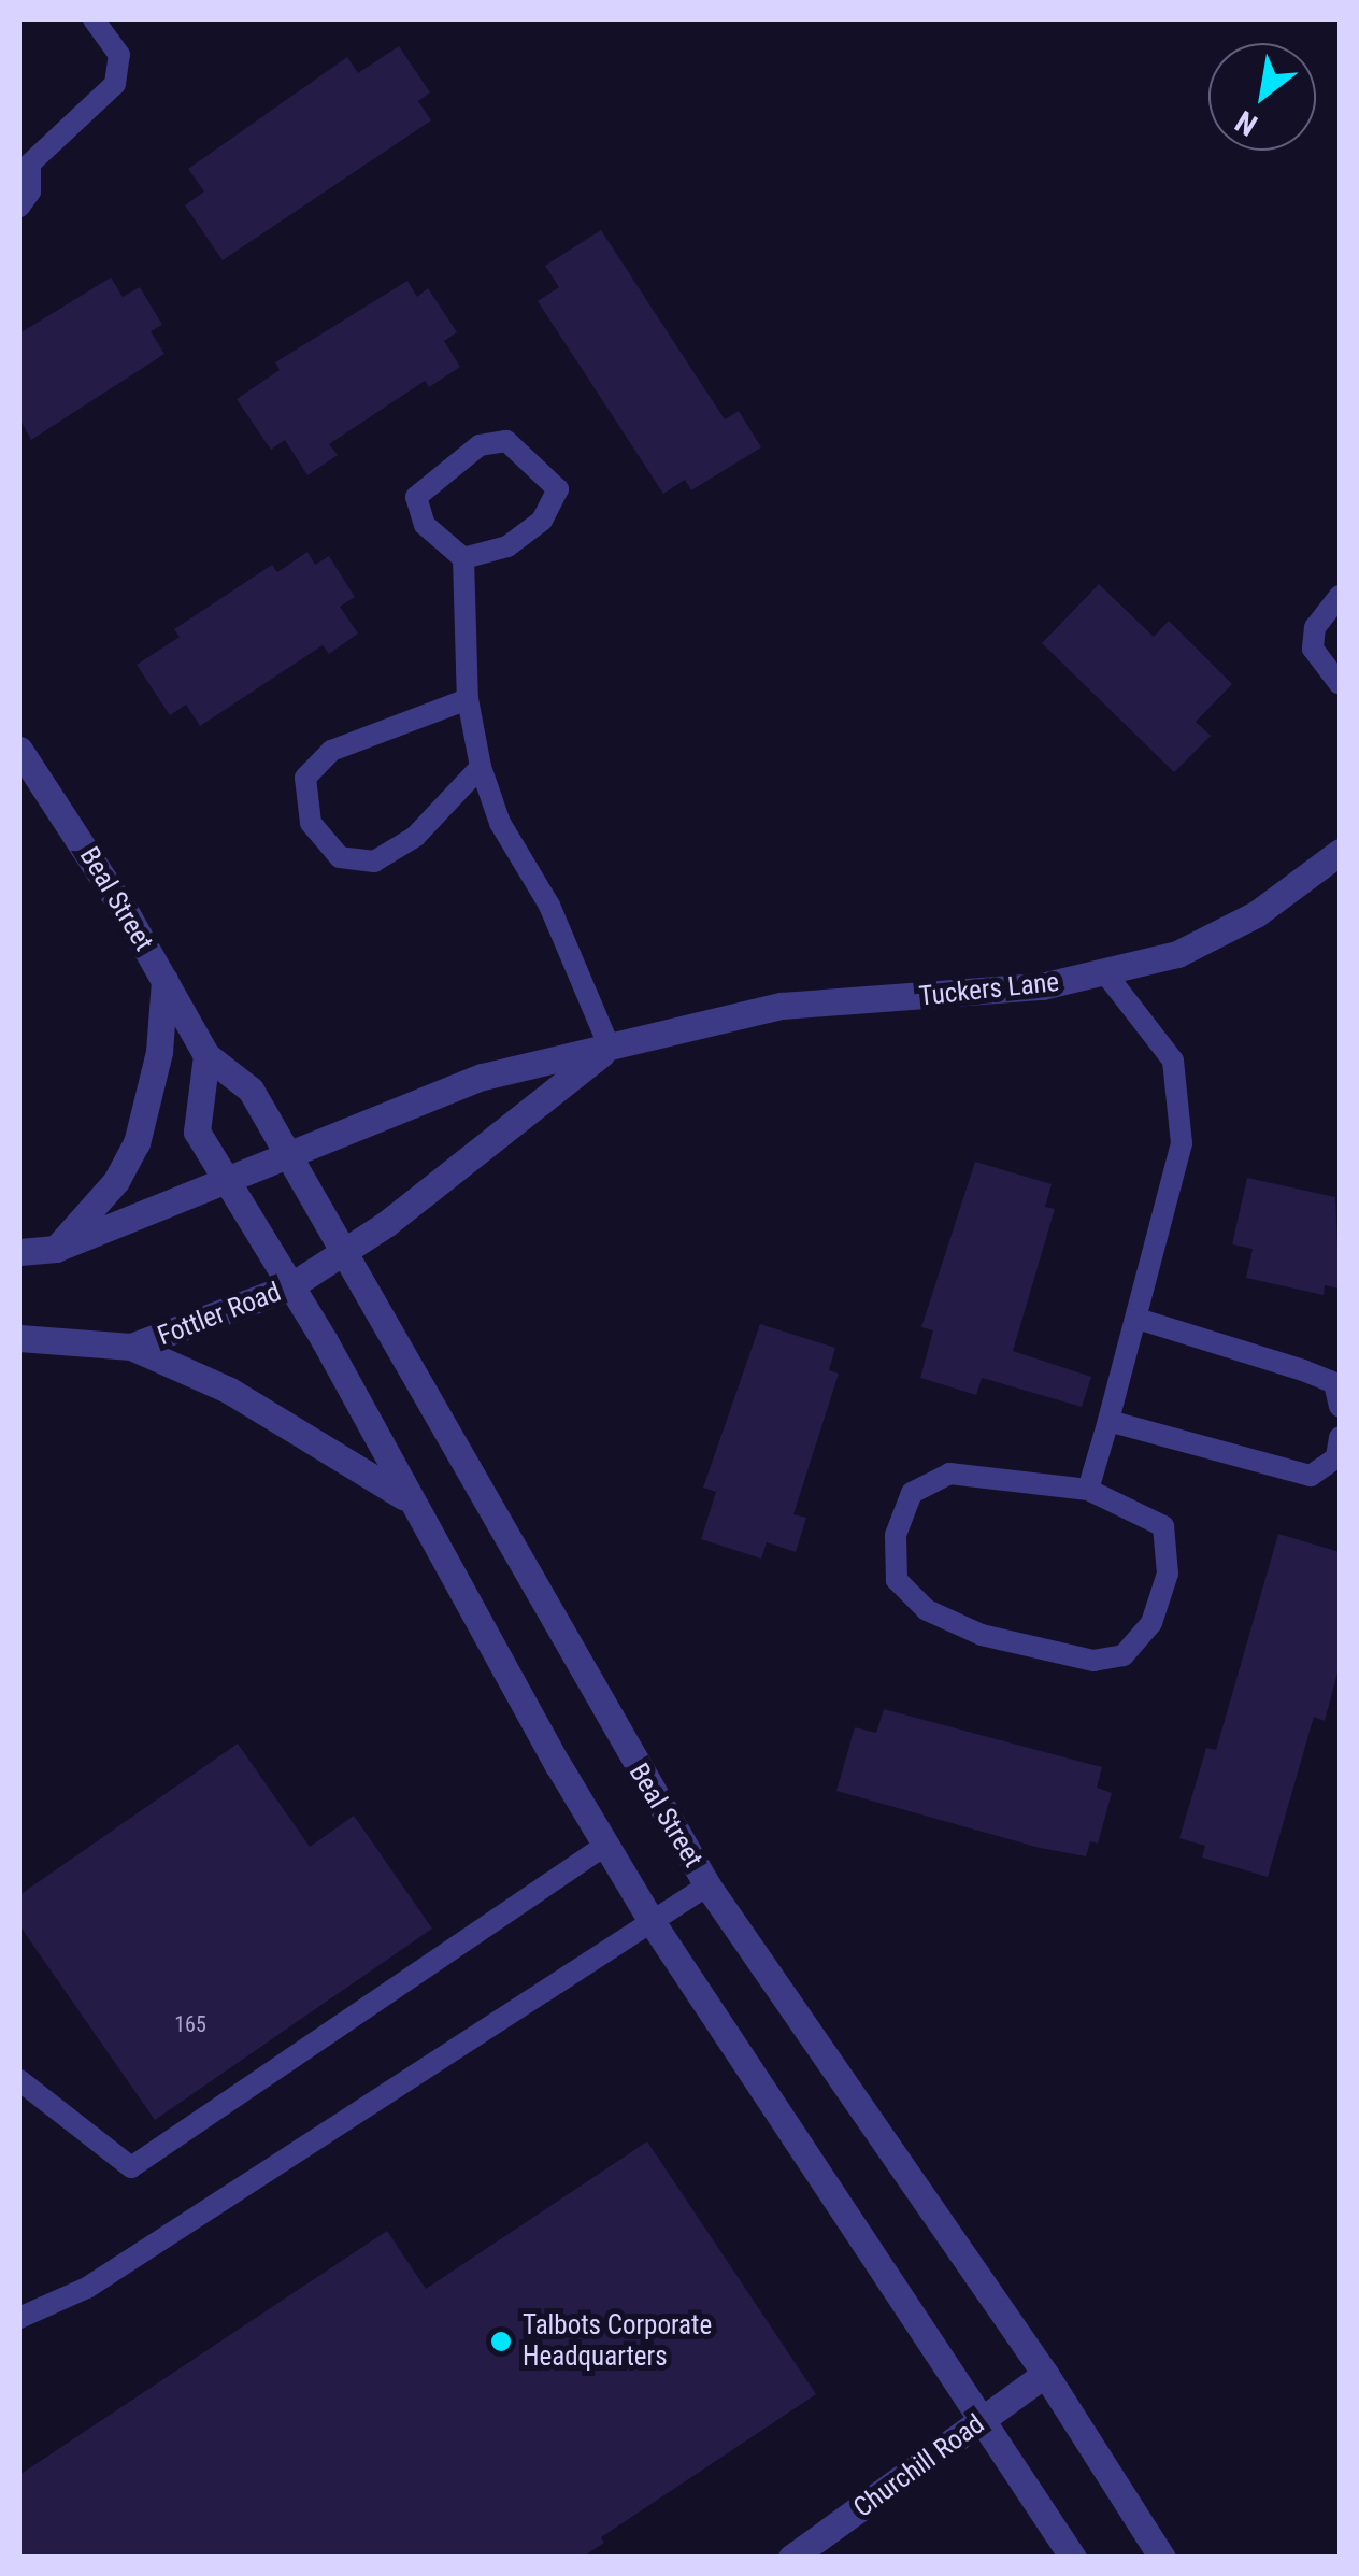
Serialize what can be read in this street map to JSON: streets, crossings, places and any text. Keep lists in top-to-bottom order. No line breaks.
{"streets":{"street":["Beal Street","Tuckers Lane","Fottler Road","Churchill Road"]},"crossings":[["Beal Street","Tuckers Lane"],["Beal Street","Fottler Road"],["Beal Street","Churchill Road"],["Tuckers Lane","Fottler Road"]],"places":["Talbots Corporate Headquarters"],"house_numbers":["165"],"north":"bottom left"}
